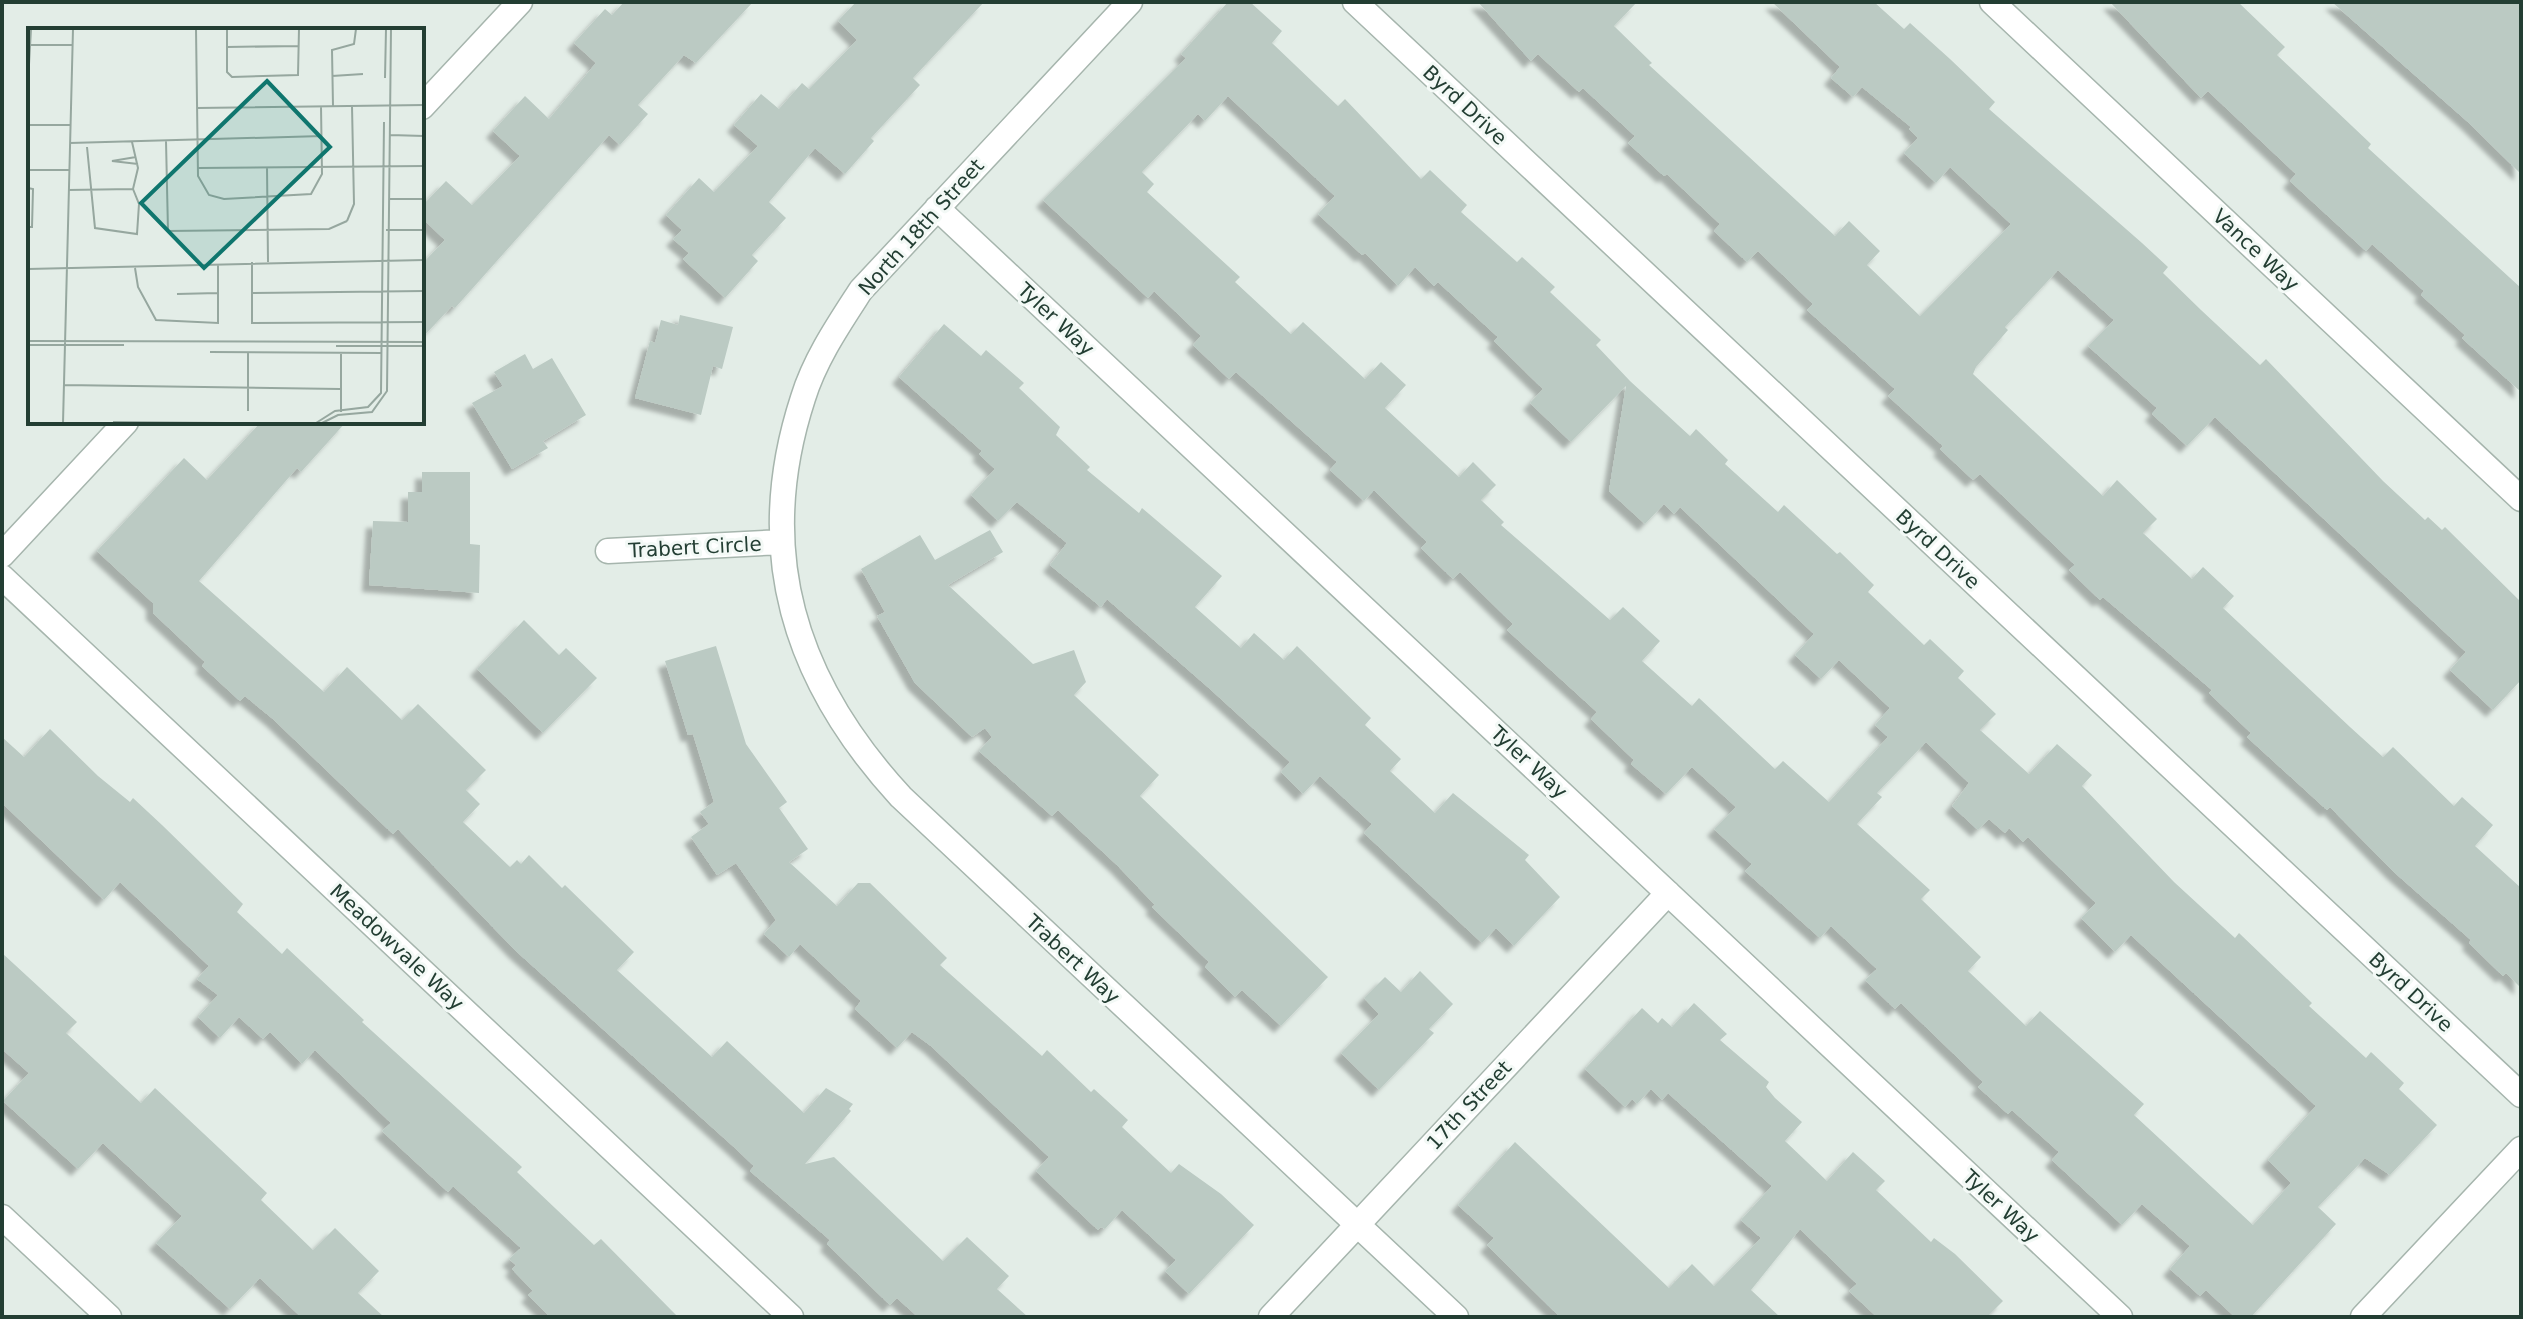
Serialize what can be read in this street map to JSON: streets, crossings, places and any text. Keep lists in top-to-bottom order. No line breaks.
{"streets":{"street":["Byrd Drive","North 18th Street","Vance Way","Tyler Way","Trabert Circle","Meadowvale Way","Trabert Way","17th Street"]},"crossings":[["North 18th Street","Tyler Way"],["North 18th Street","Trabert Circle"],["North 18th Street","Trabert Way"],["Tyler Way","17th Street"],["Trabert Circle","Trabert Way"],["Trabert Way","17th Street"]]}
